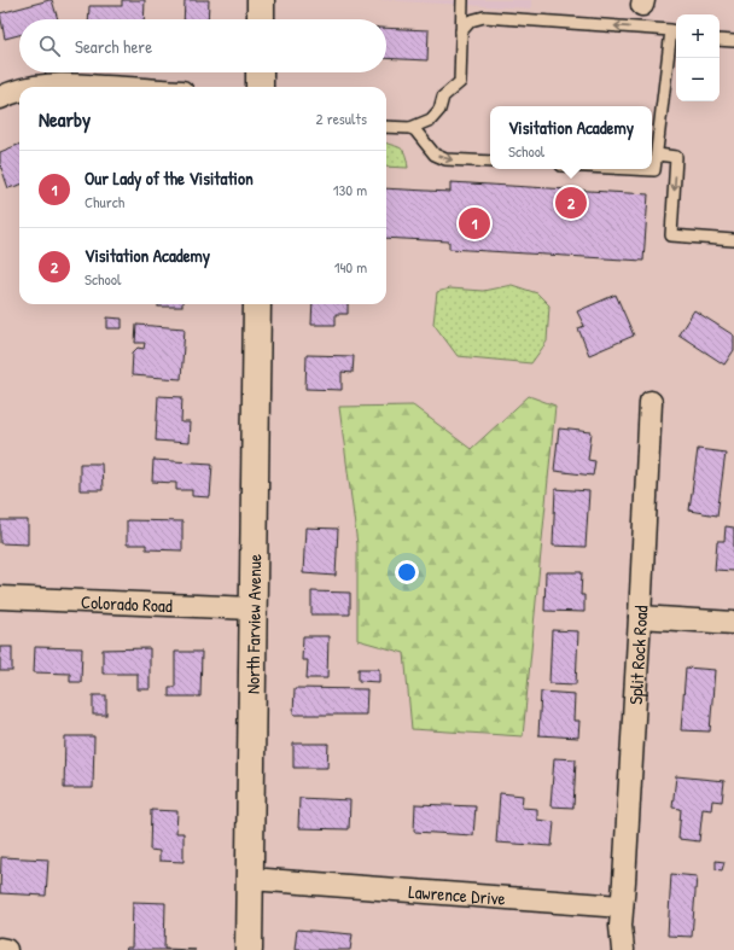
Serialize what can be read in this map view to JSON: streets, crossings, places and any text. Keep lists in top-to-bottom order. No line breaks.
{"streets":{"street":["Colorado Road","North Farview Avenue","Split Rock Road","Lawrence Drive"]},"crossings":[["Colorado Road","North Farview Avenue"],["North Farview Avenue","Lawrence Drive"],["Split Rock Road","Lawrence Drive"]],"page":{"map_buttons":["+","−"],"search":"Search here","heading":["Nearby","2 results"],"popup":["Visitation Academy","School"],"list":[{"mark":"1","name":"Our Lady of the Visitation","note":"Church","value":"130 m"},{"mark":"2","name":"Visitation Academy","note":"School","value":"140 m"}],"pins":["2","1"]}}
